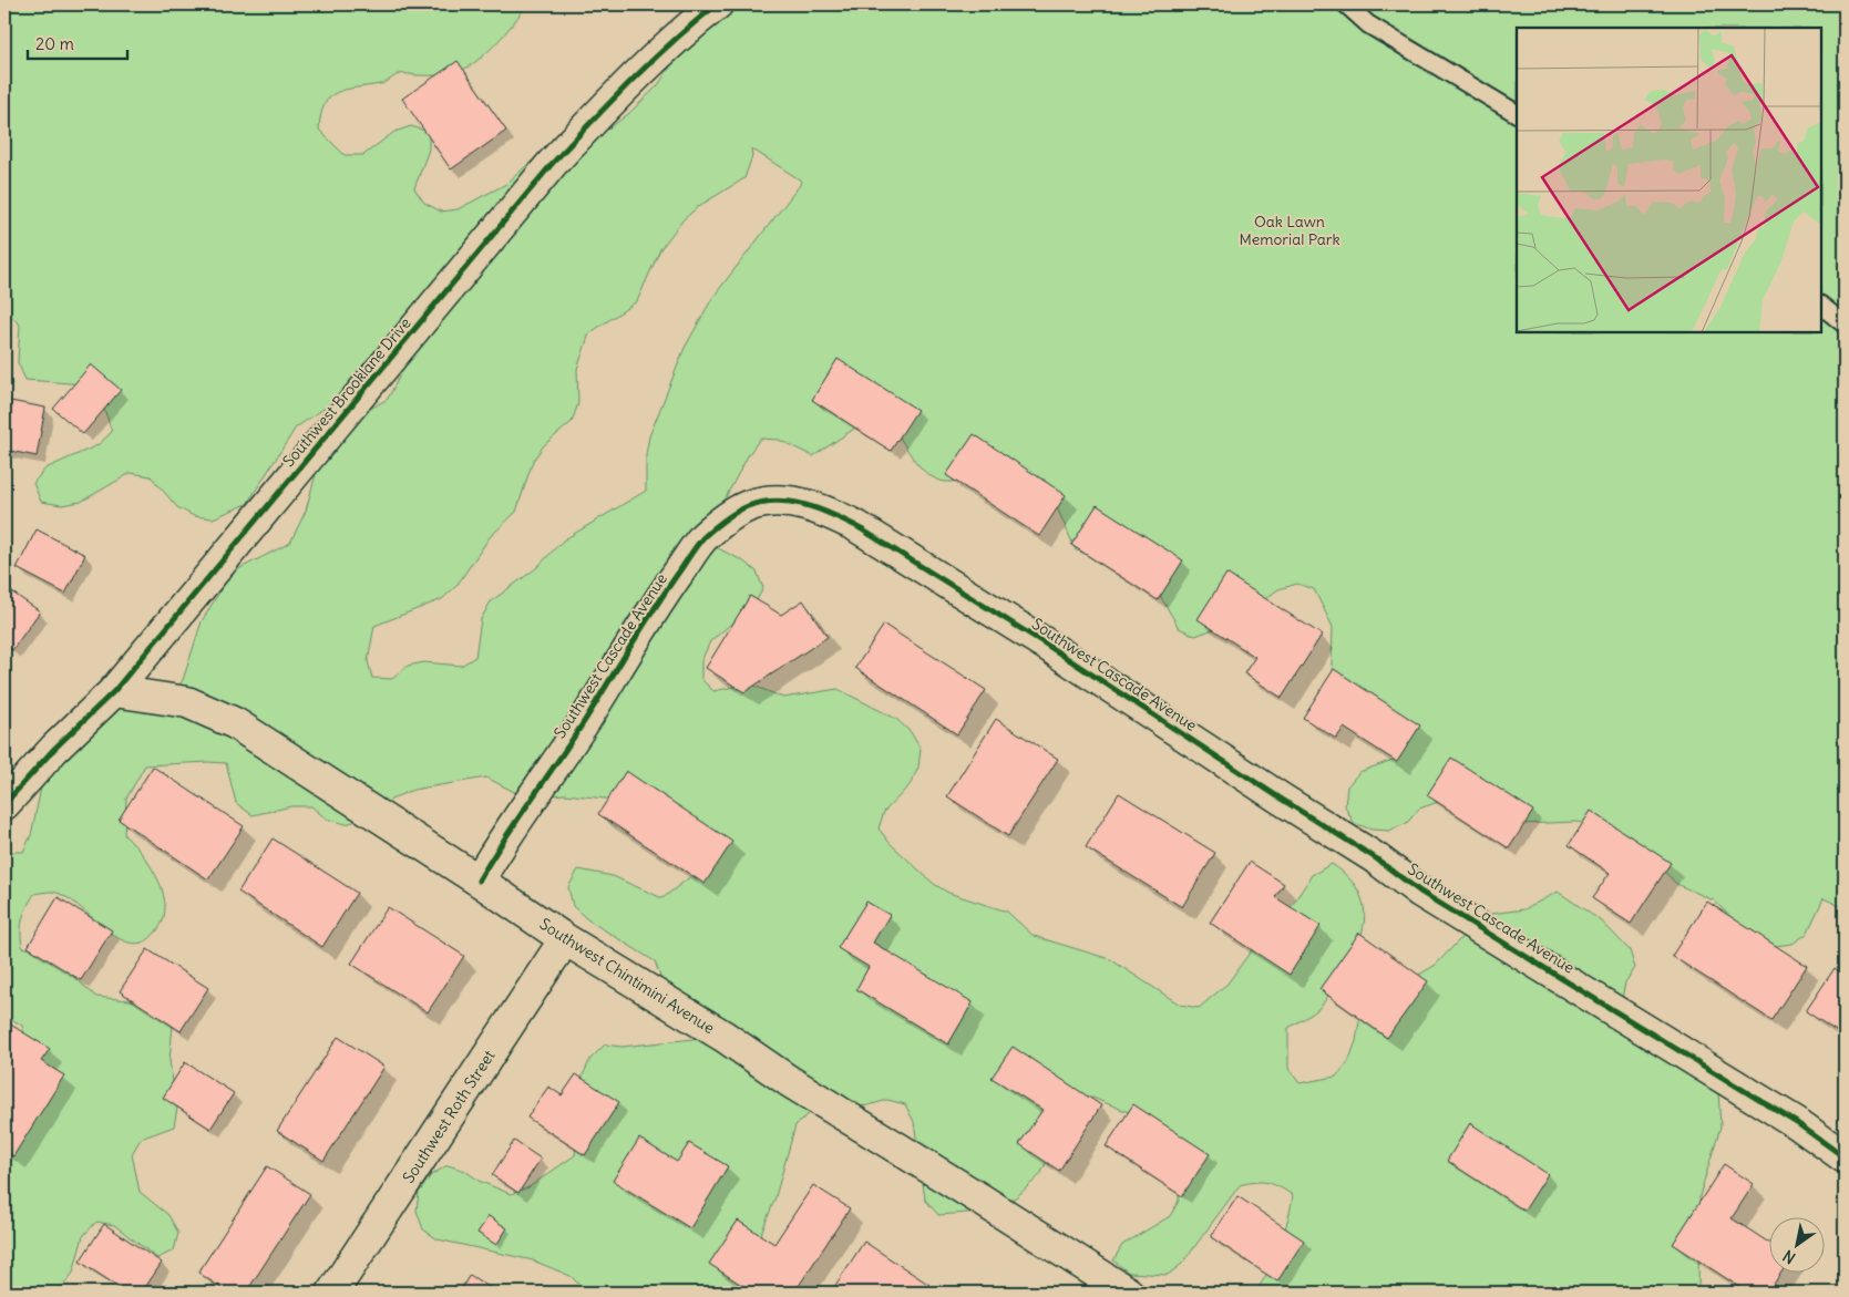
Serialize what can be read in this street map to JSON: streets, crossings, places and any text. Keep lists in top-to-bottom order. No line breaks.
{"streets":{"street":["Southwest Brooklane Drive","Southwest Cascade Avenue","Southwest Chintimini Avenue","Southwest Roth Street"]},"crossings":[["Southwest Brooklane Drive","Southwest Chintimini Avenue"],["Southwest Cascade Avenue","Southwest Chintimini Avenue"],["Southwest Chintimini Avenue","Southwest Roth Street"]],"parks":["Oak Lawn Memorial Park"],"scale_bar":"20 m","north":"bottom left"}
